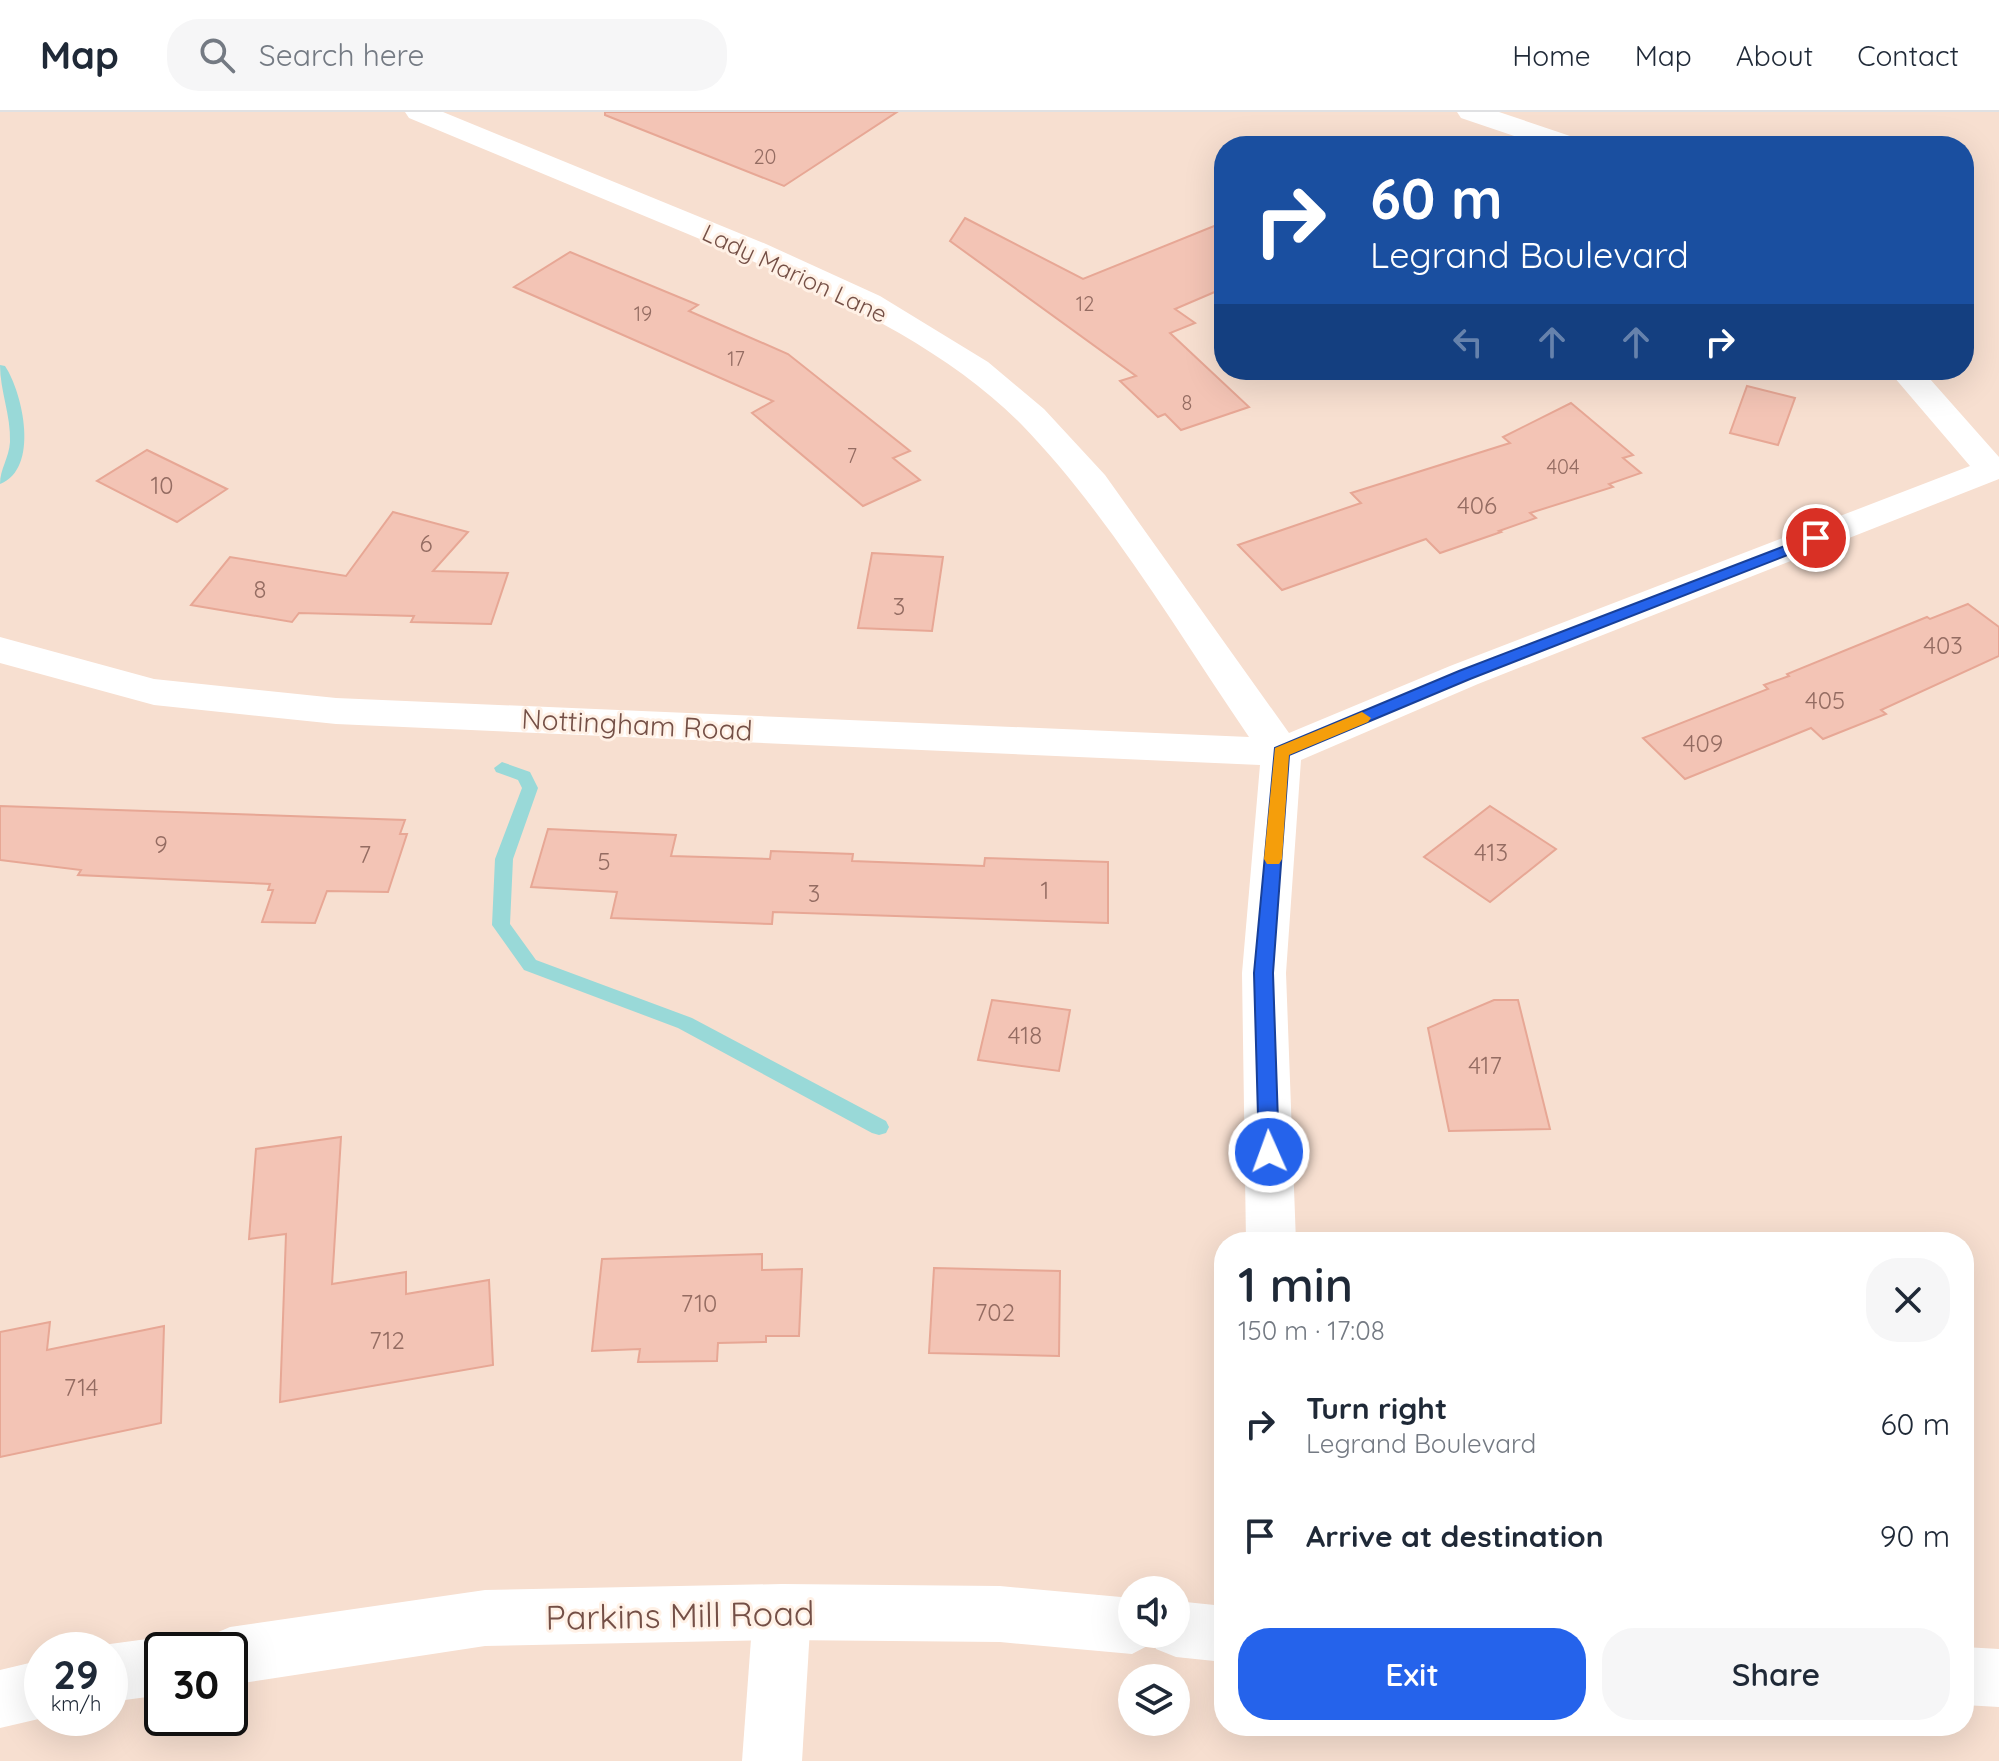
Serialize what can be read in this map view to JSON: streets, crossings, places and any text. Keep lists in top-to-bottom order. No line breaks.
{"streets":{"street":["Lady Marion Lane","Nottingham Road","Parkins Mill Road"]},"crossings":[["Lady Marion Lane","Nottingham Road"]],"house_numbers":["20","12","19","17","8","7","404","10","406","6","8","3","403","405","409","9","413","7","5","1","3","418","417","710","702","712","714"],"page":{"header":"Map","search":"Search here","nav":["Home","Map","About","Contact"],"turn":["60 m","Legrand Boulevard"],"heading":["1 min","150 m · 17:08"],"list":[{"name":"Turn right","note":"Legrand Boulevard","value":"60 m"},{"name":"Arrive at destination","value":"90 m"}],"buttons":["Exit","Share"],"speed":"29 km/h","limit":"30"}}
